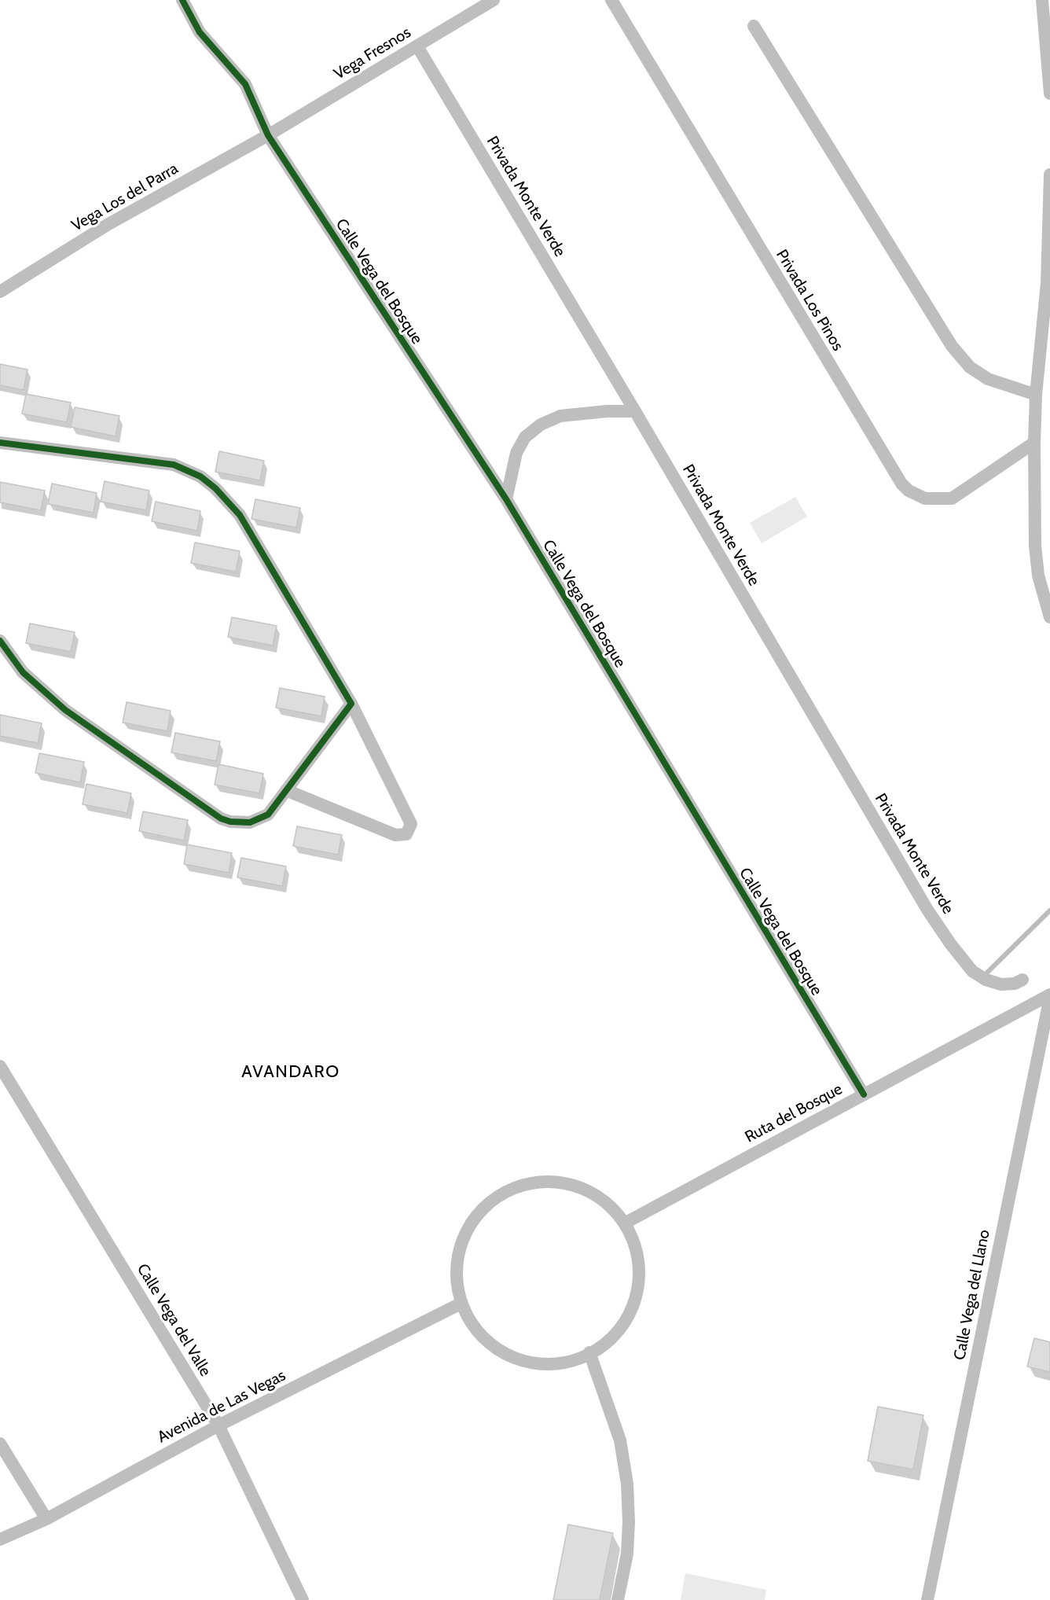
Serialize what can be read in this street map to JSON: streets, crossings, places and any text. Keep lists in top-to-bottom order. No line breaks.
{"streets":{"street":["Vega Fresnos","Privada Monte Verde","Vega Los del Parra","Calle Vega del Bosque","Privada Los Pinos","Ruta del Bosque","Calle Vega del Llano","Calle Vega del Valle","Avenida de Las Vegas"]},"crossings":[["Vega Fresnos","Privada Monte Verde"],["Vega Fresnos","Vega Los del Parra"],["Vega Fresnos","Calle Vega del Bosque"],["Vega Los del Parra","Calle Vega del Bosque"],["Calle Vega del Bosque","Ruta del Bosque"],["Ruta del Bosque","Calle Vega del Llano"],["Calle Vega del Valle","Avenida de Las Vegas"]],"districts":["AVANDARO"]}
